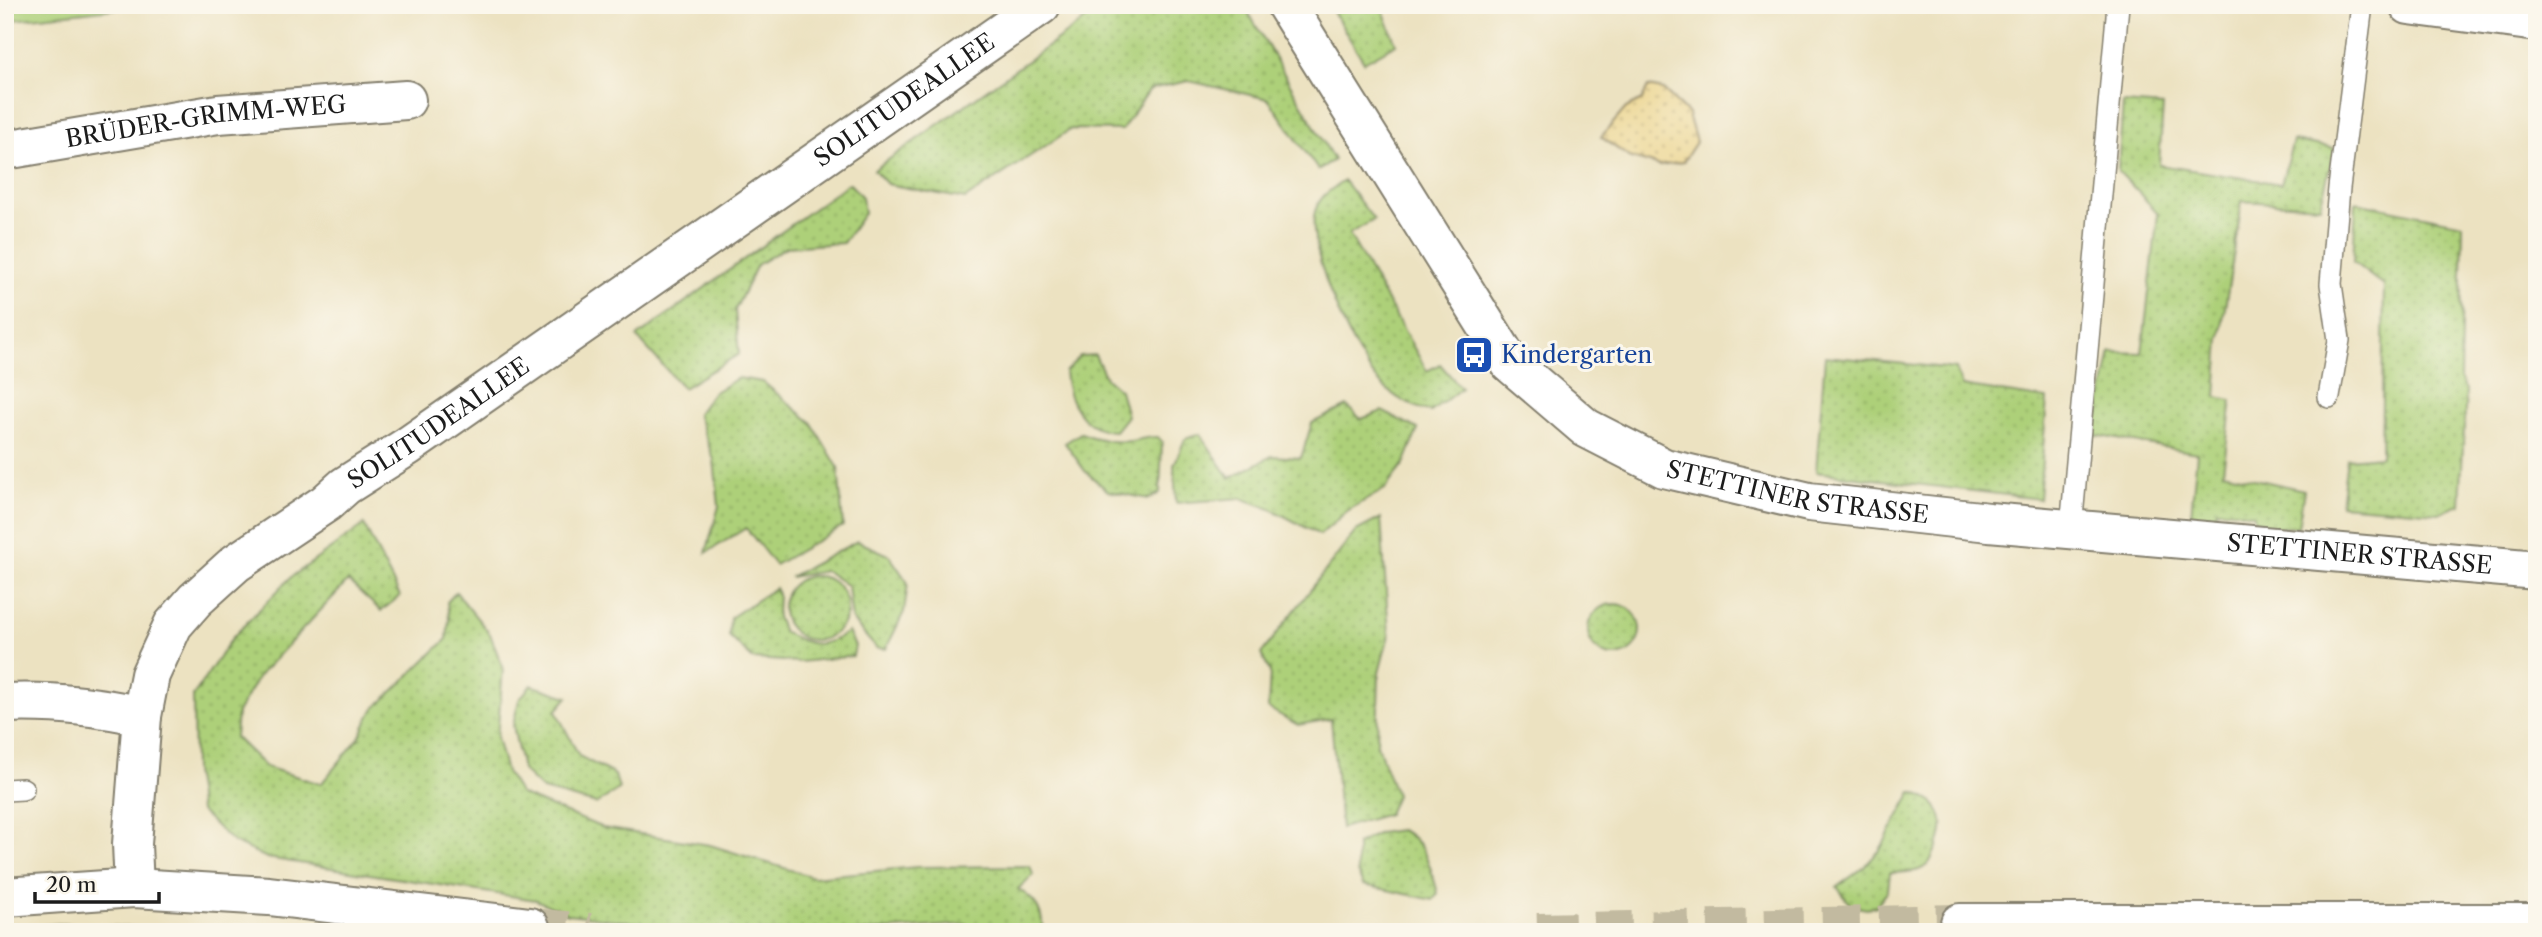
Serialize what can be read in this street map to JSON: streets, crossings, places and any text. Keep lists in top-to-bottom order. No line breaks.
{"streets":{"main road":["SOLITUDEALLEE","BRÜDER-GRIMM-WEG","STETTINER STRASSE"]},"places":{"bus stop":["Kindergarten"]},"scale_bar":"20 m"}
